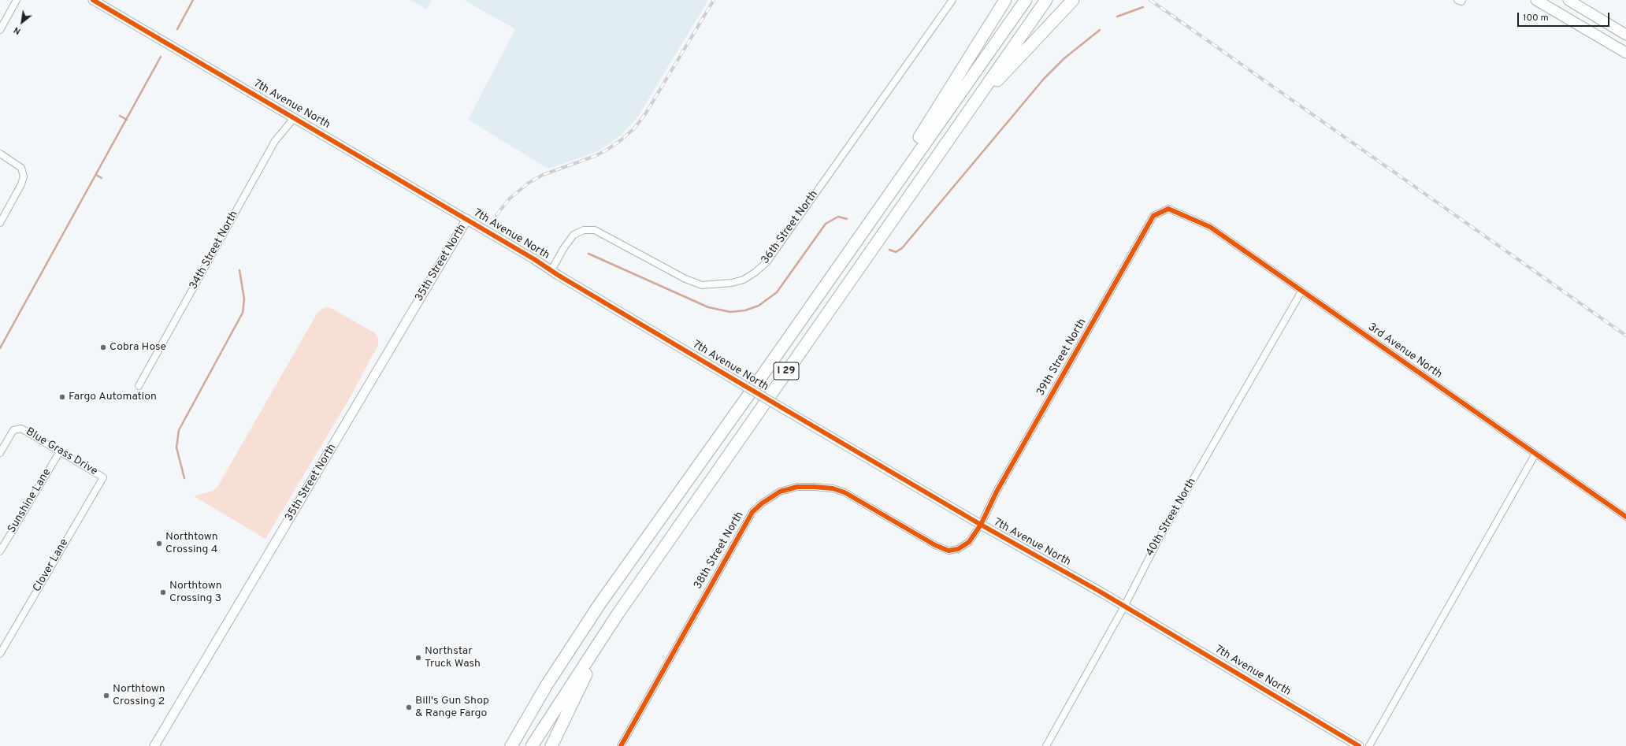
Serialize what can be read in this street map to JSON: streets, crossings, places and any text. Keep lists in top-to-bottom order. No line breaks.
{"streets":{"highway":["I 29"],"street":["7th Avenue North","36th Street North","34th Street North","35th Street North","3rd Avenue North","39th Street North","Blue Grass Drive","Sunshine Lane","40th Street North","38th Street North","Clover Lane"]},"crossings":[["7th Avenue North","36th Street North"],["7th Avenue North","34th Street North"],["7th Avenue North","35th Street North"],["7th Avenue North","39th Street North"],["7th Avenue North","40th Street North"],["7th Avenue North","38th Street North"],["3rd Avenue North","39th Street North"],["3rd Avenue North","40th Street North"],["39th Street North","38th Street North"],["Blue Grass Drive","Sunshine Lane"],["Blue Grass Drive","Clover Lane"]],"places":["Cobra Hose","Fargo Automation","Northtown Crossing 4","Northtown Crossing 3","Northstar Truck Wash","Northtown Crossing 2","Bill's Gun Shop & Range Fargo"],"scale_bar":"100 m","north":"bottom left"}
